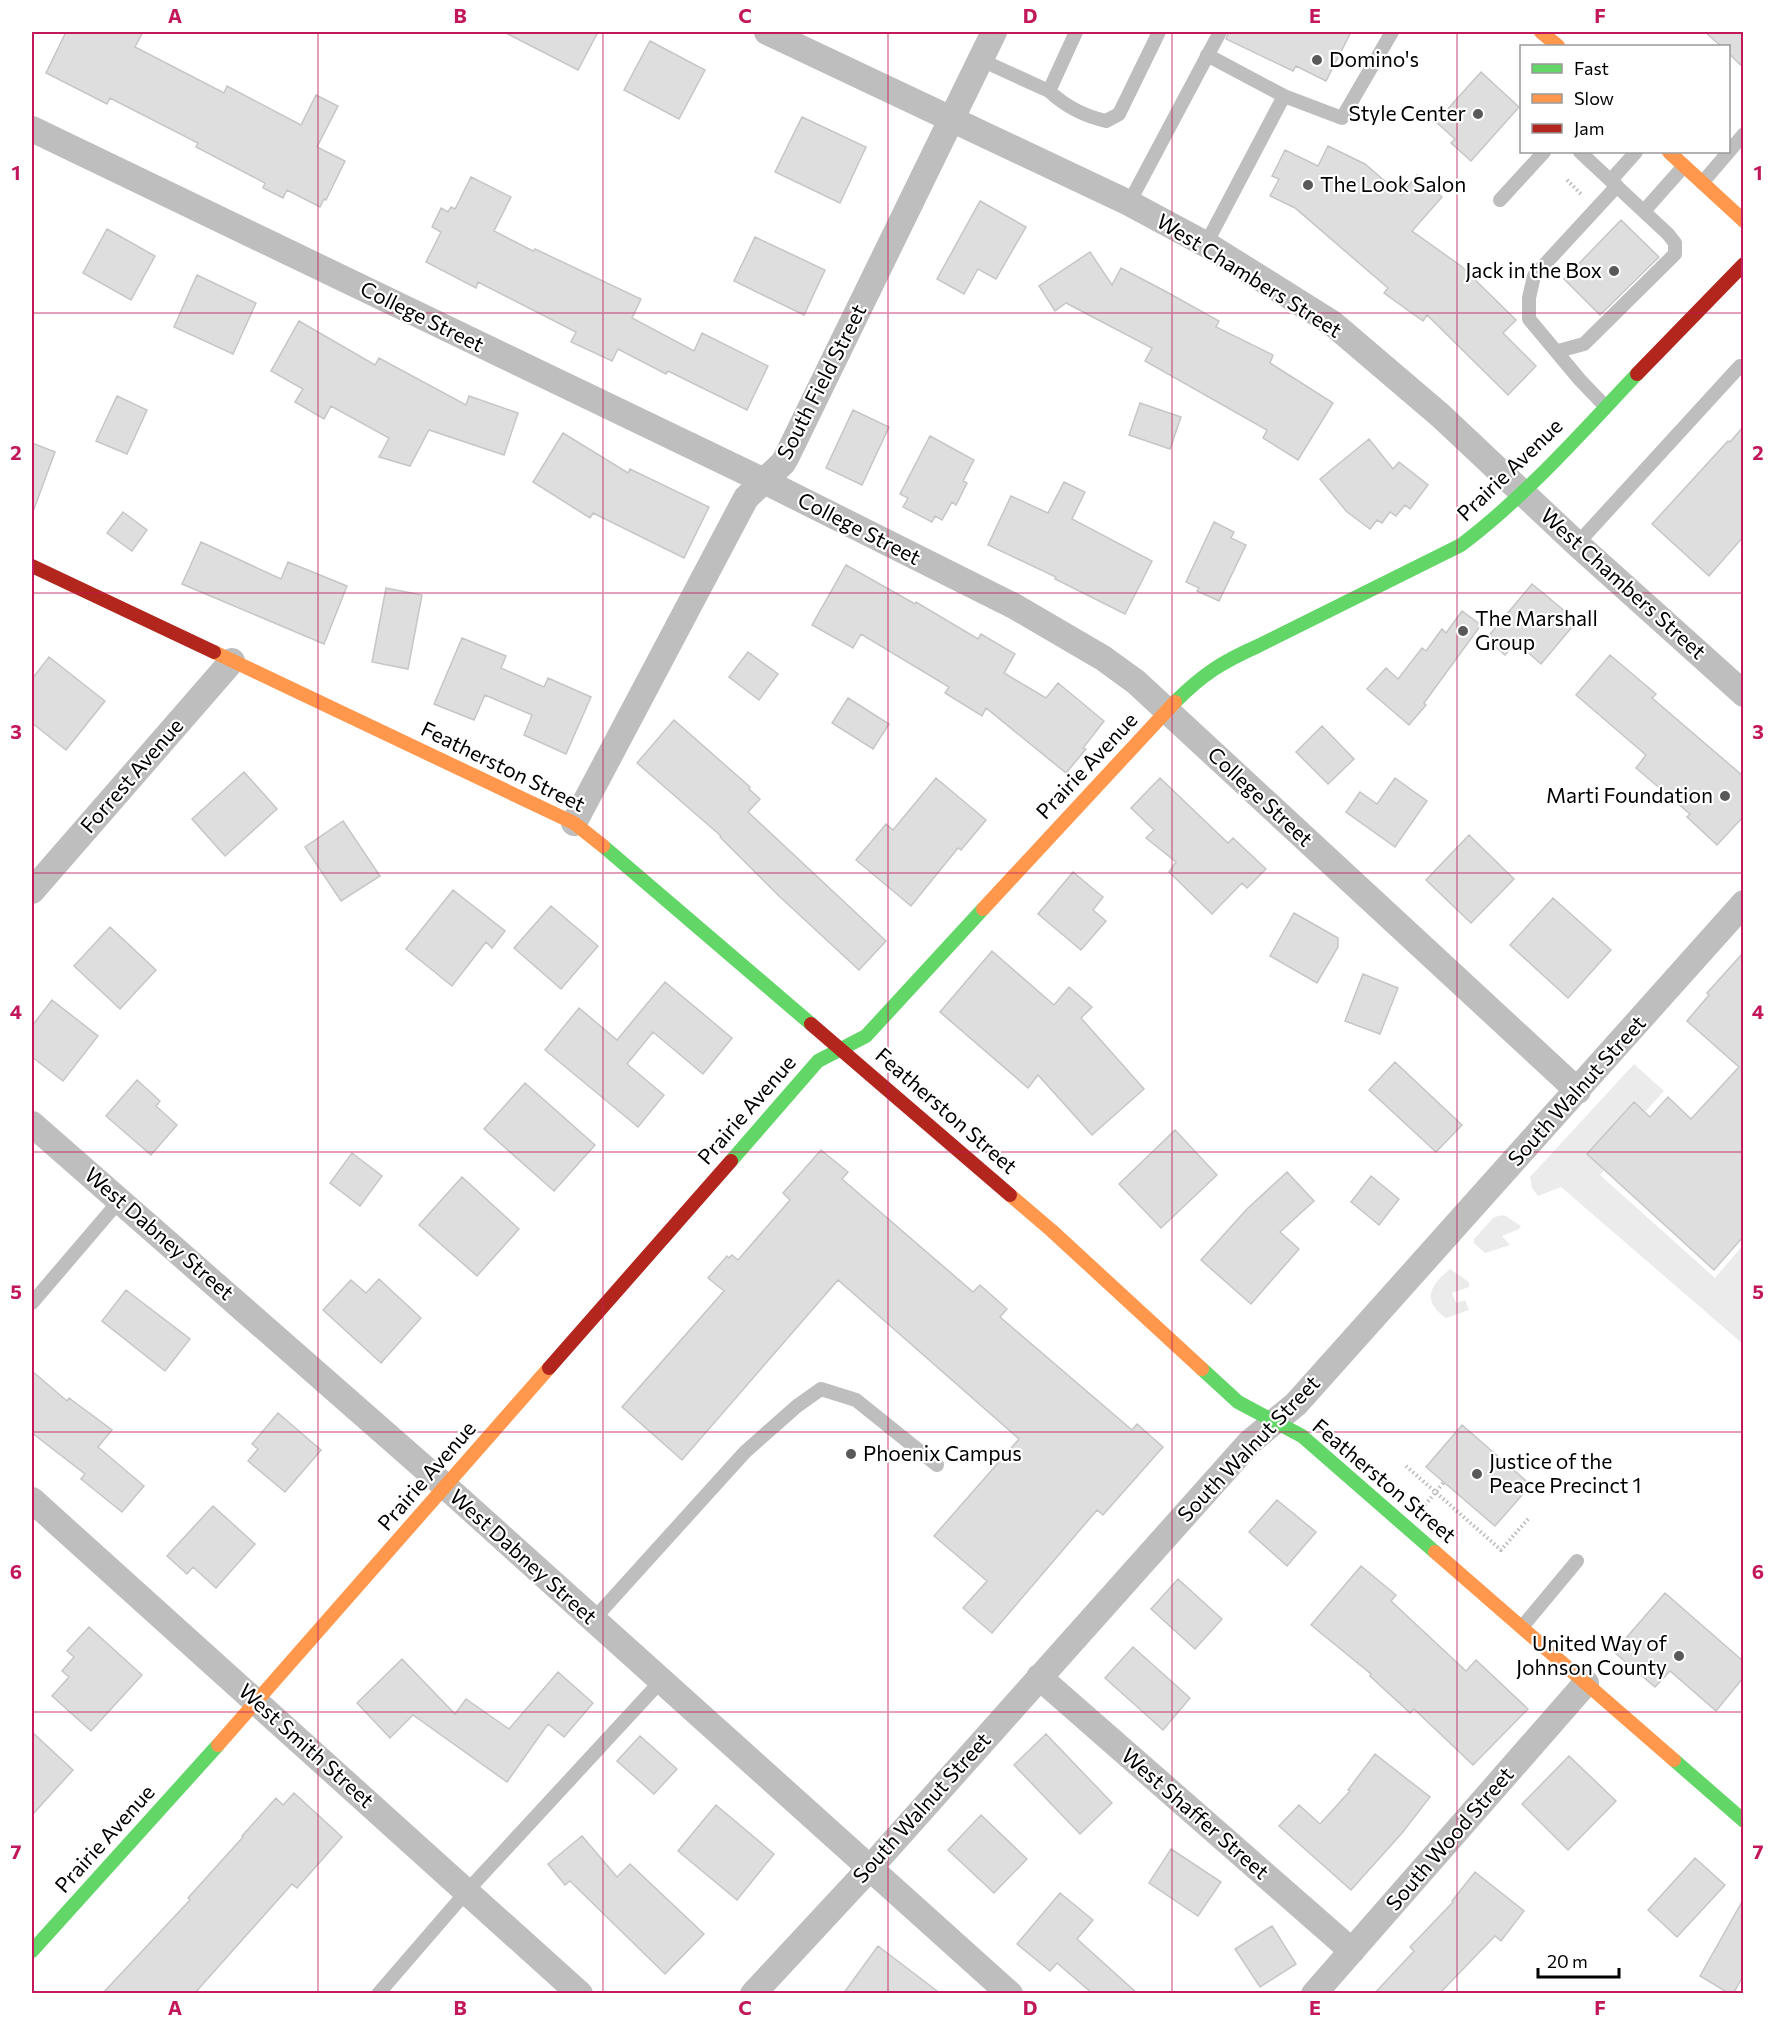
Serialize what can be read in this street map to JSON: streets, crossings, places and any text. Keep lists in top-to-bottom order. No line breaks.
{"streets":{"street":["West Chambers Street","College Street","South Field Street","Prairie Avenue","Featherston Street","Forrest Avenue","South Walnut Street","West Dabney Street","West Smith Street","West Shaffer Street","South Wood Street"]},"crossings":[["West Chambers Street","South Field Street"],["West Chambers Street","Prairie Avenue"],["College Street","South Field Street"],["College Street","Prairie Avenue"],["College Street","South Walnut Street"],["South Field Street","Featherston Street"],["Prairie Avenue","Featherston Street"],["Prairie Avenue","West Dabney Street"],["Prairie Avenue","West Smith Street"],["Featherston Street","Forrest Avenue"],["Featherston Street","South Walnut Street"],["Featherston Street","South Wood Street"],["South Walnut Street","West Dabney Street"],["South Walnut Street","West Shaffer Street"],["West Shaffer Street","South Wood Street"]],"places":["Domino's","Style Center","The Look Salon","Jack in the Box","The Marshall Group","Marti Foundation","Phoenix Campus","Justice of the Peace Precinct 1","United Way of Johnson County"],"legend":["Fast","Slow","Jam"],"scale_bar":"20 m","grid":{"columns":["A","B","C","D","E","F"],"rows":["1","2","3","4","5","6","7"]}}
